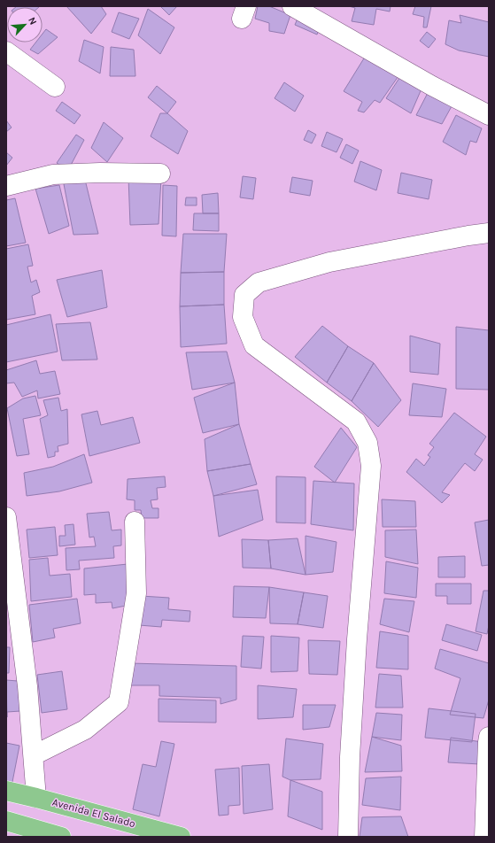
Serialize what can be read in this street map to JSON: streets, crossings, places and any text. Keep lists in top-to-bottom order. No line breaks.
{"streets":{"main road":["Avenida El Salado"]},"north":"top right"}
